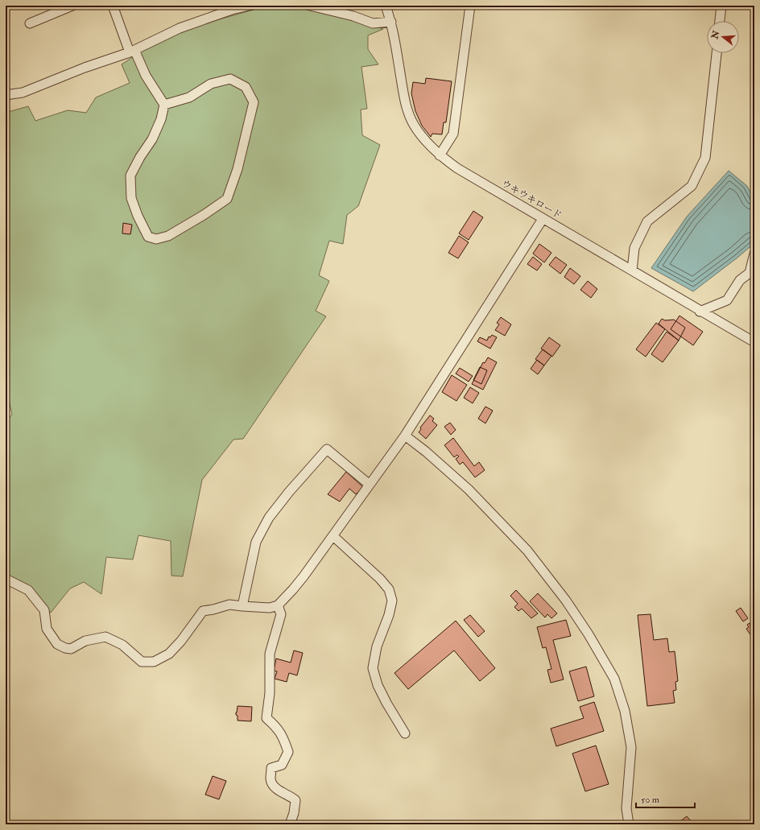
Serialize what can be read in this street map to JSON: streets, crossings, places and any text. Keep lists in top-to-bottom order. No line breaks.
{"streets":{"street":["ウキウキロード"]},"scale_bar":"50 m","north":"left"}
